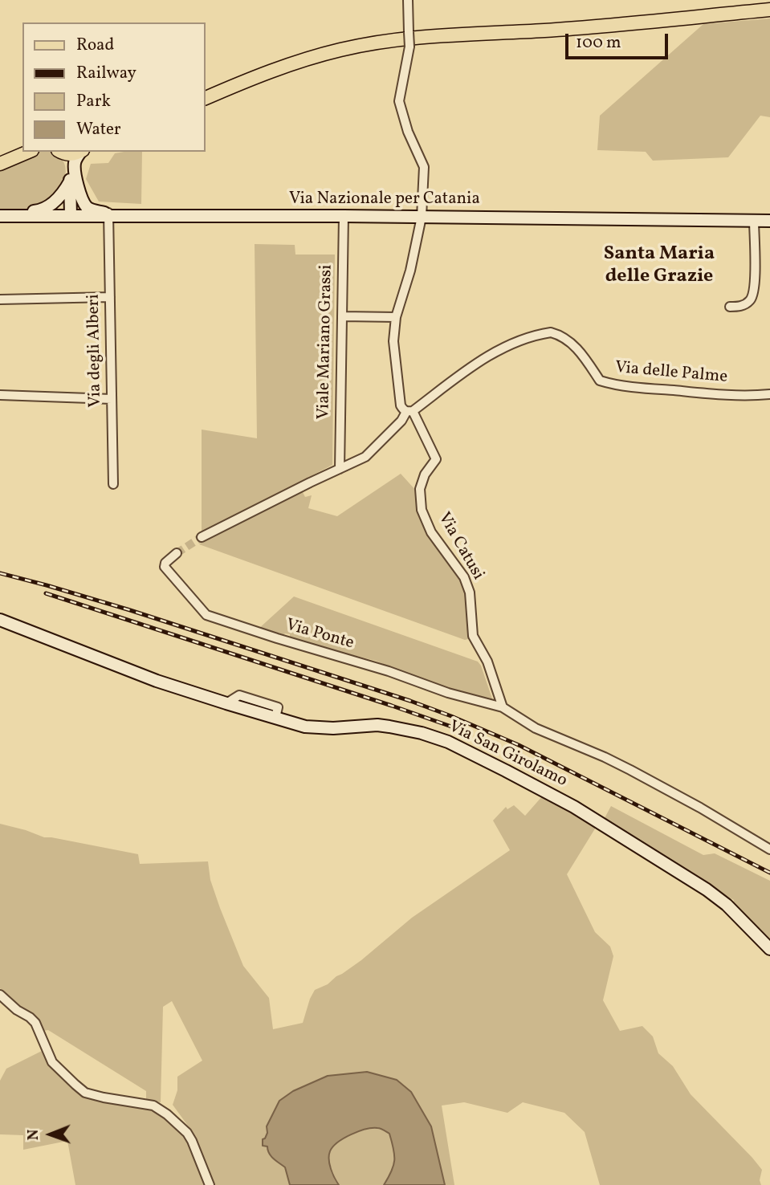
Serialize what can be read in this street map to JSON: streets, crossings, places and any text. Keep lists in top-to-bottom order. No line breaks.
{"streets":{"street":["Via Nazionale per Catania","Viale Mariano Grassi","Via degli Alberi","Via delle Palme","Via Catusi","Via Ponte","Via San Girolamo"]},"crossings":[["Via Nazionale per Catania","Viale Mariano Grassi"],["Via Nazionale per Catania","Via degli Alberi"],["Via Nazionale per Catania","Via Catusi"],["Via delle Palme","Via Catusi"],["Via Catusi","Via Ponte"]],"districts":["Santa Maria delle Grazie"],"legend":["Road","Railway","Park","Water"],"scale_bar":"100 m","north":"left"}
